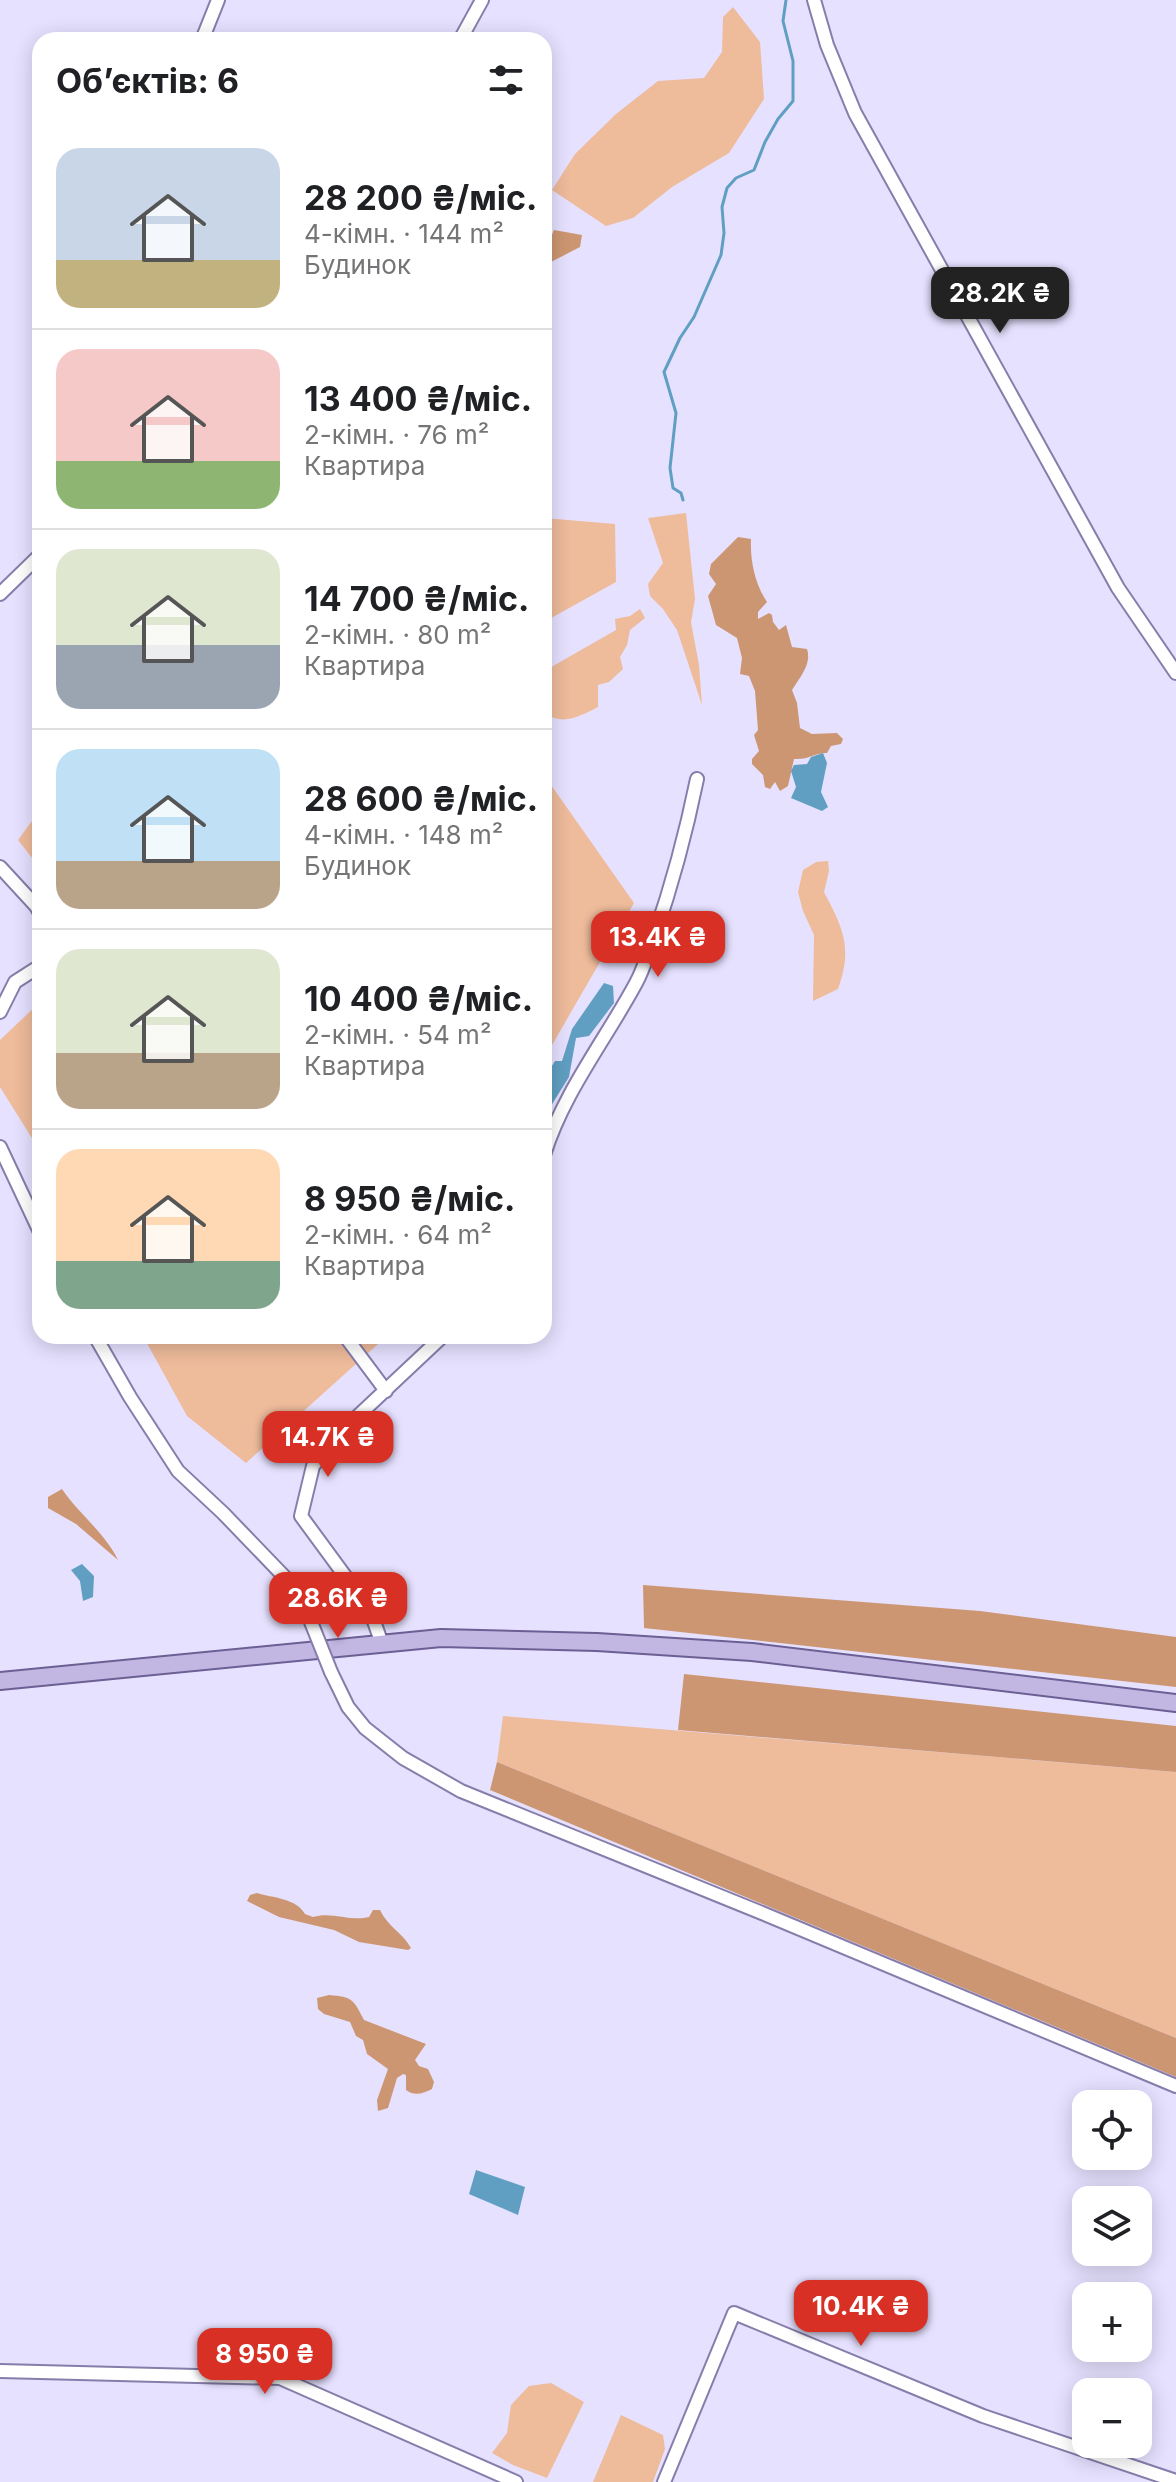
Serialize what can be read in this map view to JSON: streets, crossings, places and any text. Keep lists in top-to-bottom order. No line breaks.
{"page":{"heading":"Об’єктів: 6","list":[{"name":"28 200 ₴/міс.","note":"4-кімн. · 144 m² · Будинок"},{"name":"13 400 ₴/міс.","note":"2-кімн. · 76 m² · Квартира"},{"name":"14 700 ₴/міс.","note":"2-кімн. · 80 m² · Квартира"},{"name":"28 600 ₴/міс.","note":"4-кімн. · 148 m² · Будинок"},{"name":"10 400 ₴/міс.","note":"2-кімн. · 54 m² · Квартира"},{"name":"8 950 ₴/міс.","note":"2-кімн. · 64 m² · Квартира"}],"price":["28.2K ₴","13.4K ₴","14.7K ₴","28.6K ₴","10.4K ₴","8 950 ₴"],"map_buttons":["+","−"]}}
